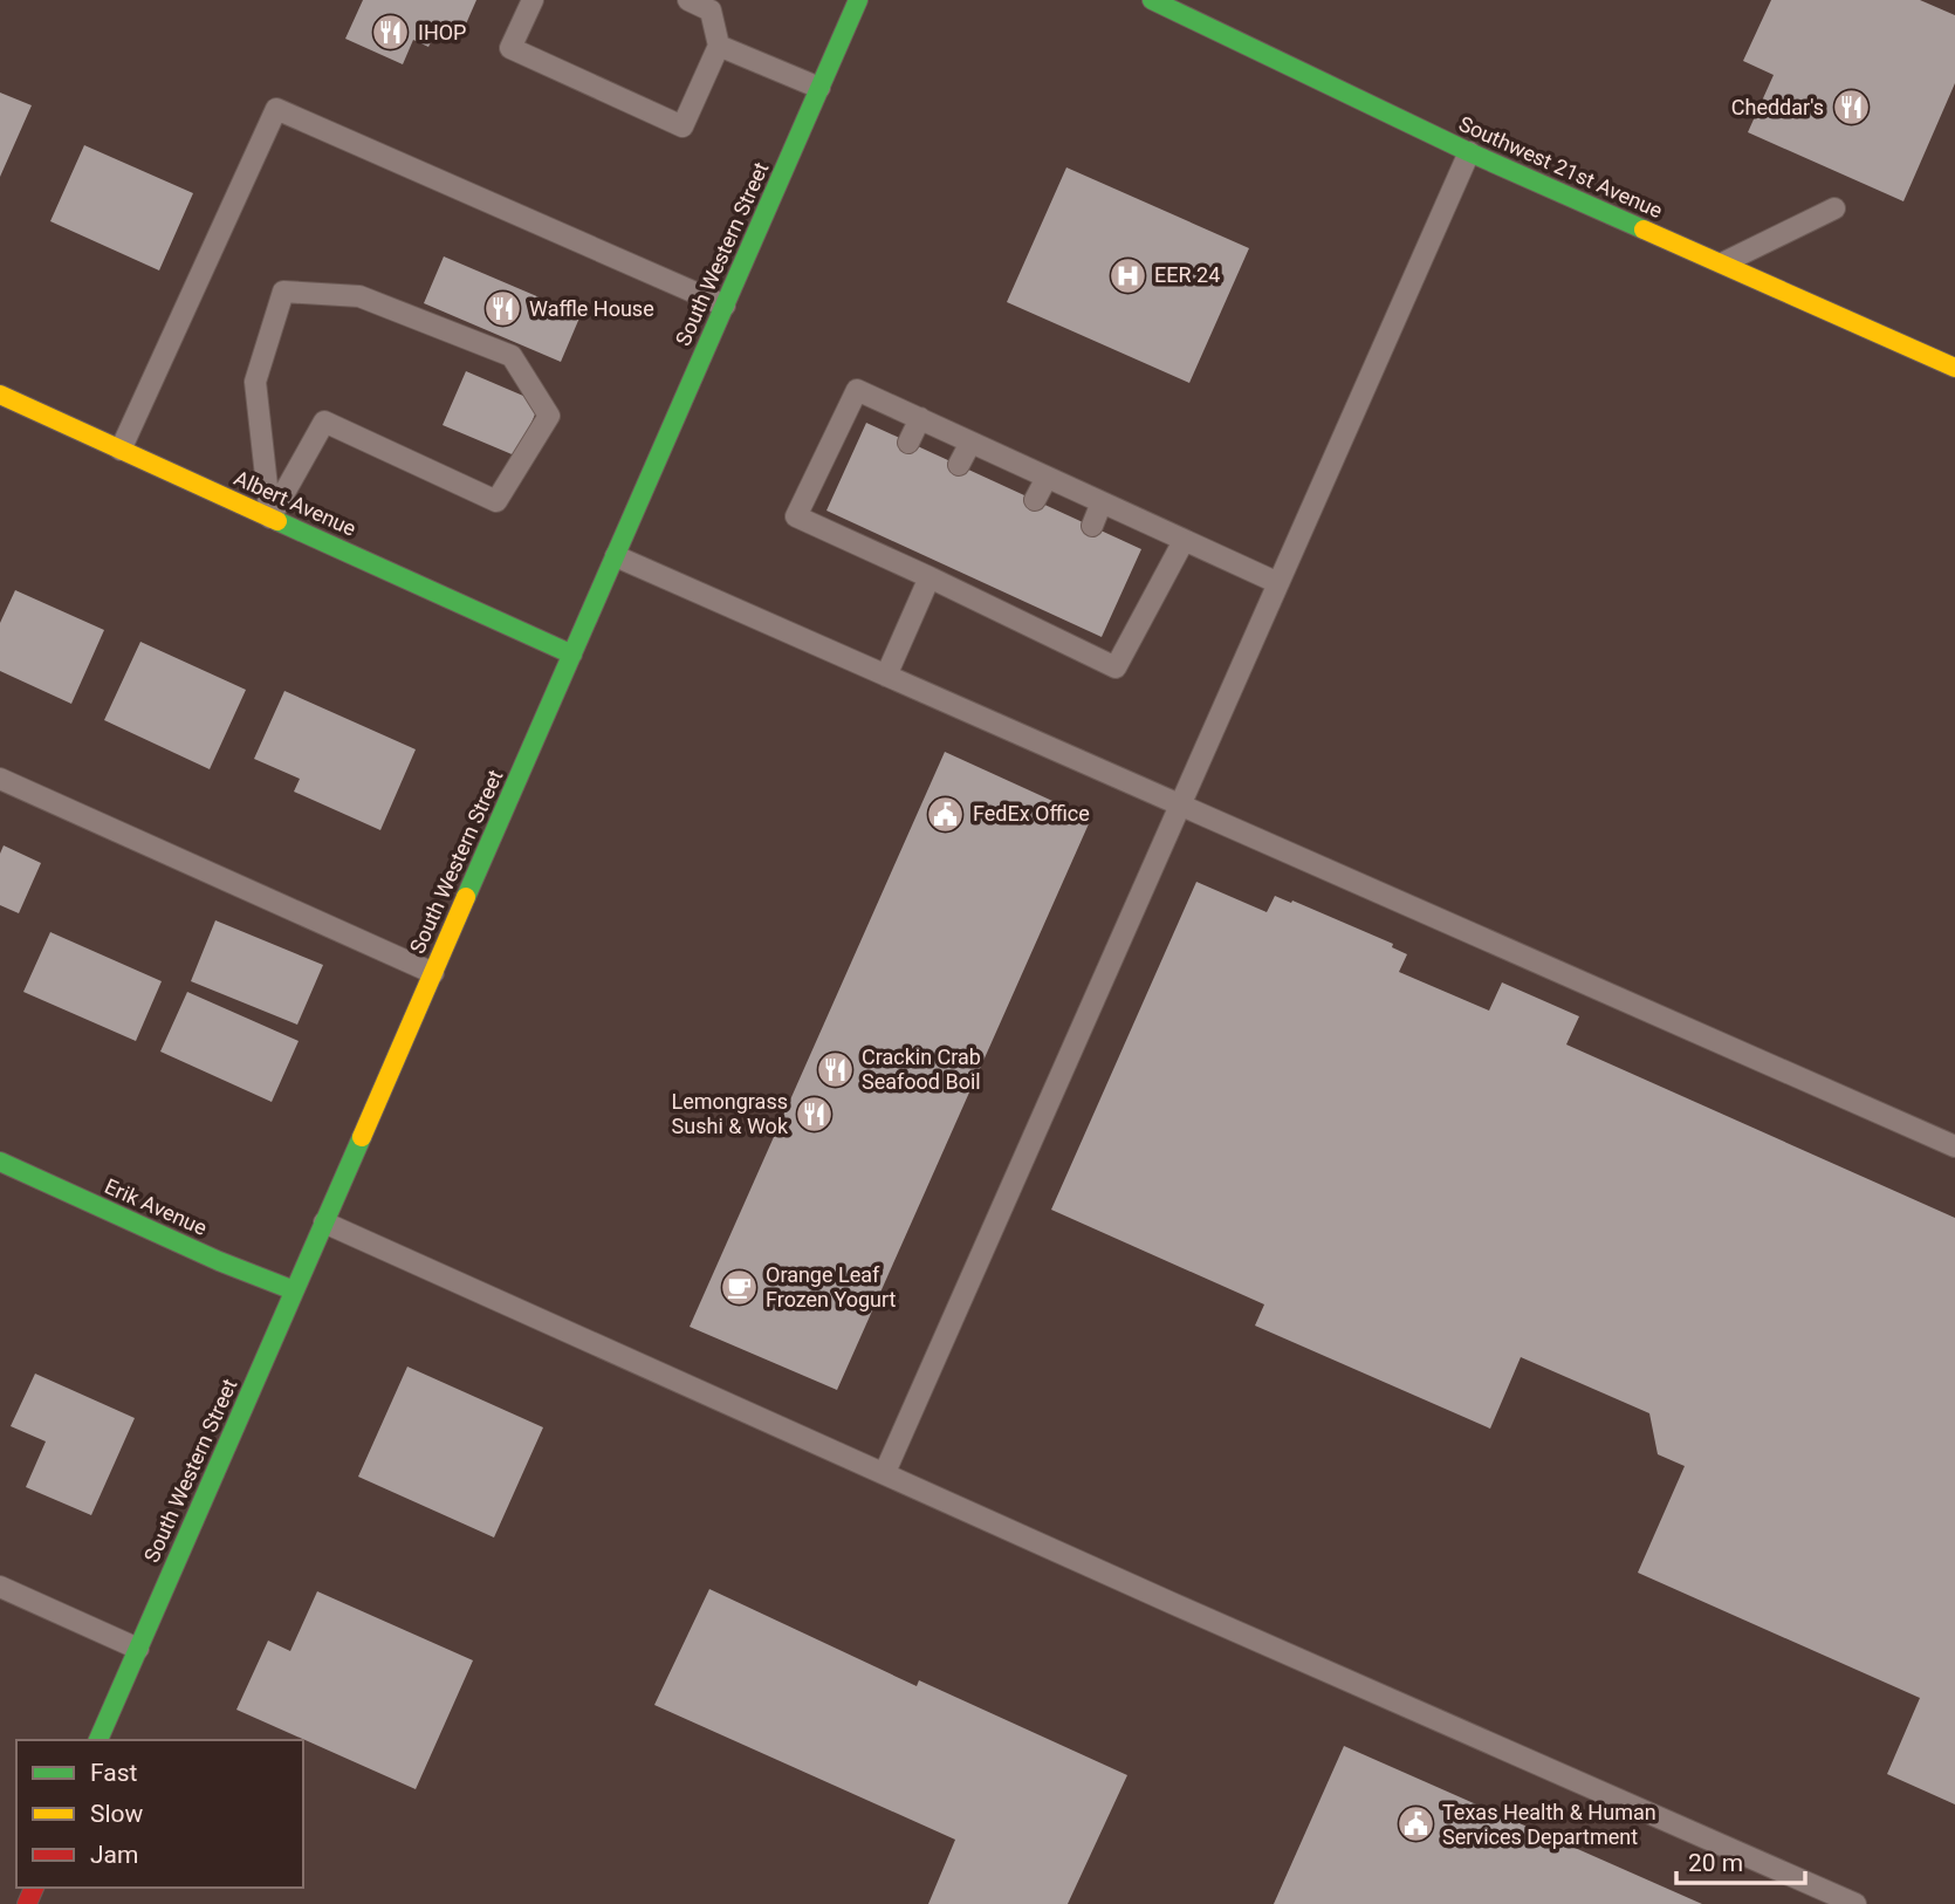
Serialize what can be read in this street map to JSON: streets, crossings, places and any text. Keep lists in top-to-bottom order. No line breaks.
{"streets":{"main road":["Southwest 21st Avenue","South Western Street","Albert Avenue","Erik Avenue"]},"crossings":[["South Western Street","Albert Avenue"],["South Western Street","Erik Avenue"]],"places":{"restaurant":["IHOP","Cheddar's","Waffle House","Crackin Crab Seafood Boil","Lemongrass Sushi & Wok"],"hospital":["EER 24"],"public building":["FedEx Office","Texas Health & Human Services Department"],"cafe":["Orange Leaf Frozen Yogurt"]},"legend":["Fast","Slow","Jam"],"scale_bar":"20 m"}
